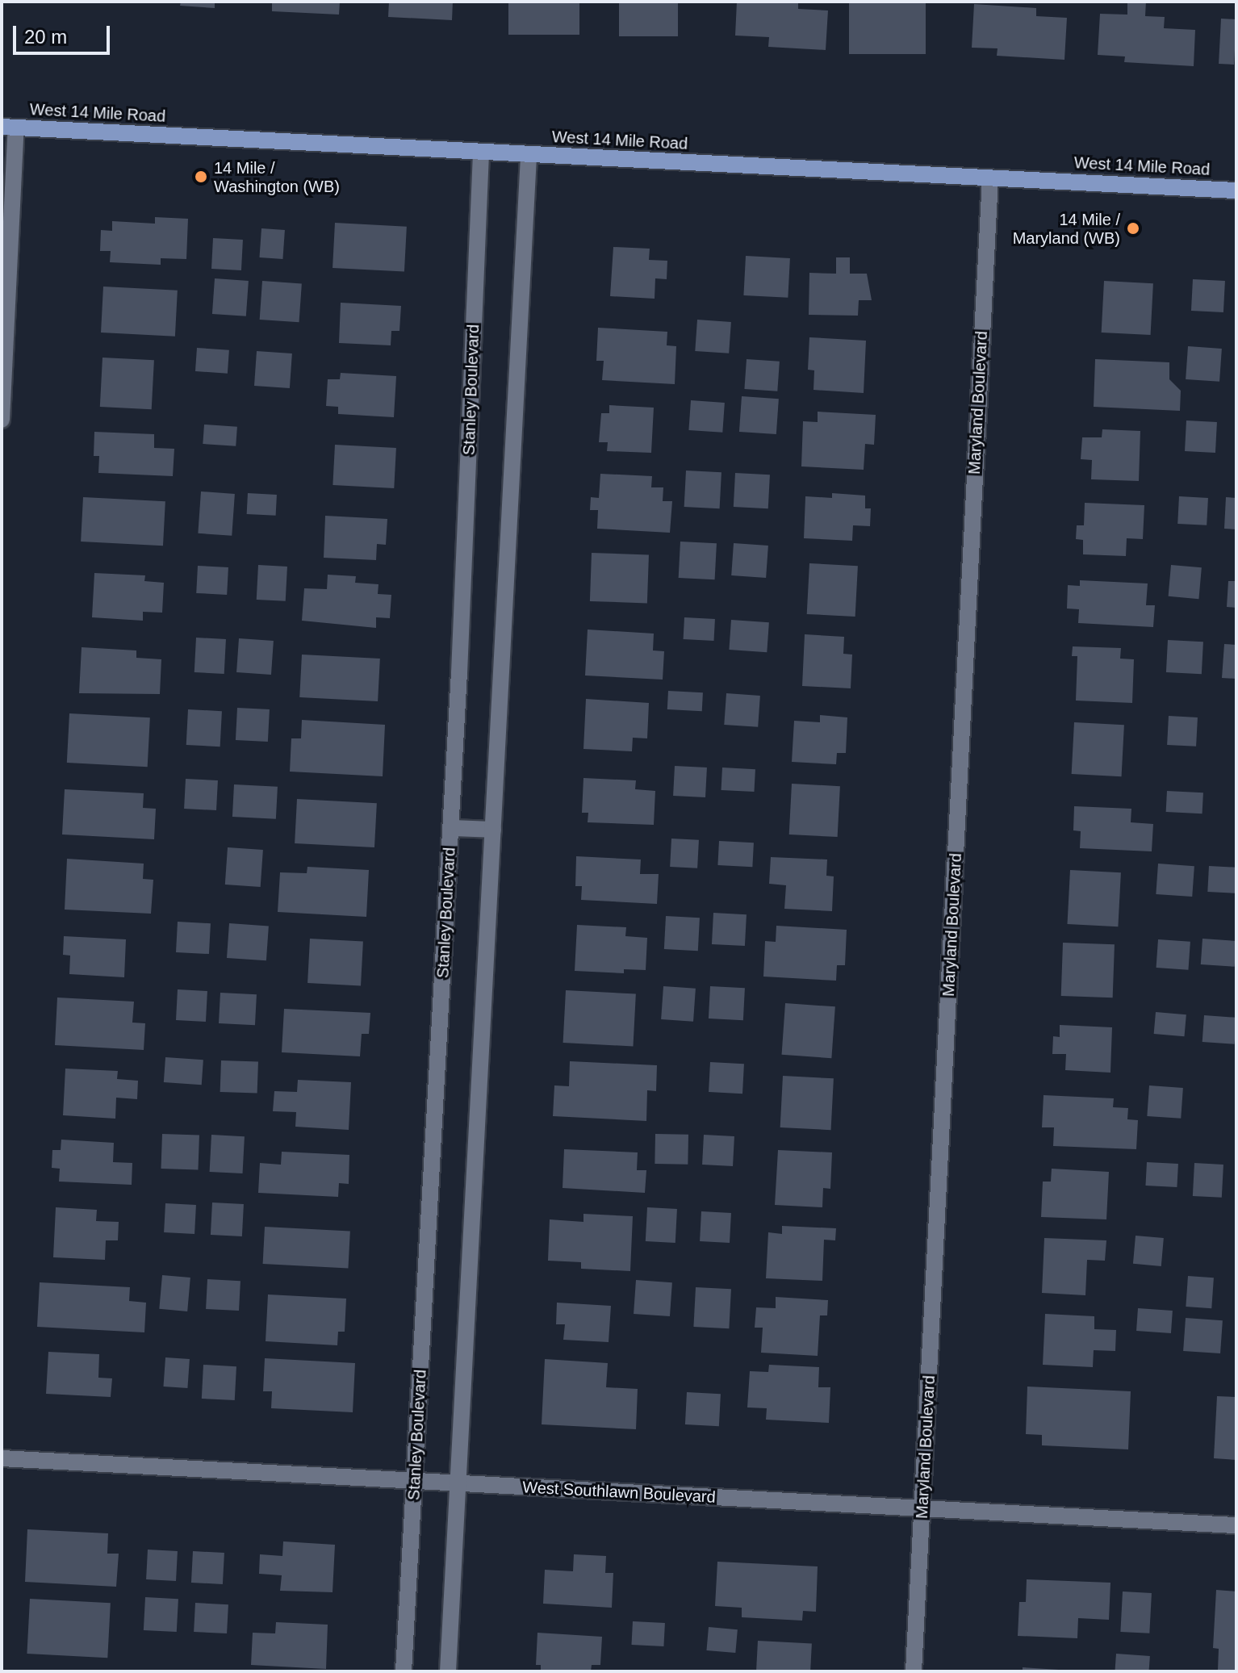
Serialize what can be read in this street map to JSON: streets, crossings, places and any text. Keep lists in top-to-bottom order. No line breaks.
{"streets":{"main road":["West 14 Mile Road"],"street":["Stanley Boulevard","Maryland Boulevard","West Southlawn Boulevard"]},"crossings":[["West 14 Mile Road","Stanley Boulevard"],["West 14 Mile Road","Maryland Boulevard"],["Stanley Boulevard","West Southlawn Boulevard"],["Maryland Boulevard","West Southlawn Boulevard"]],"places":["14 Mile / Washington (WB)","14 Mile / Maryland (WB)"],"scale_bar":"20 m"}
